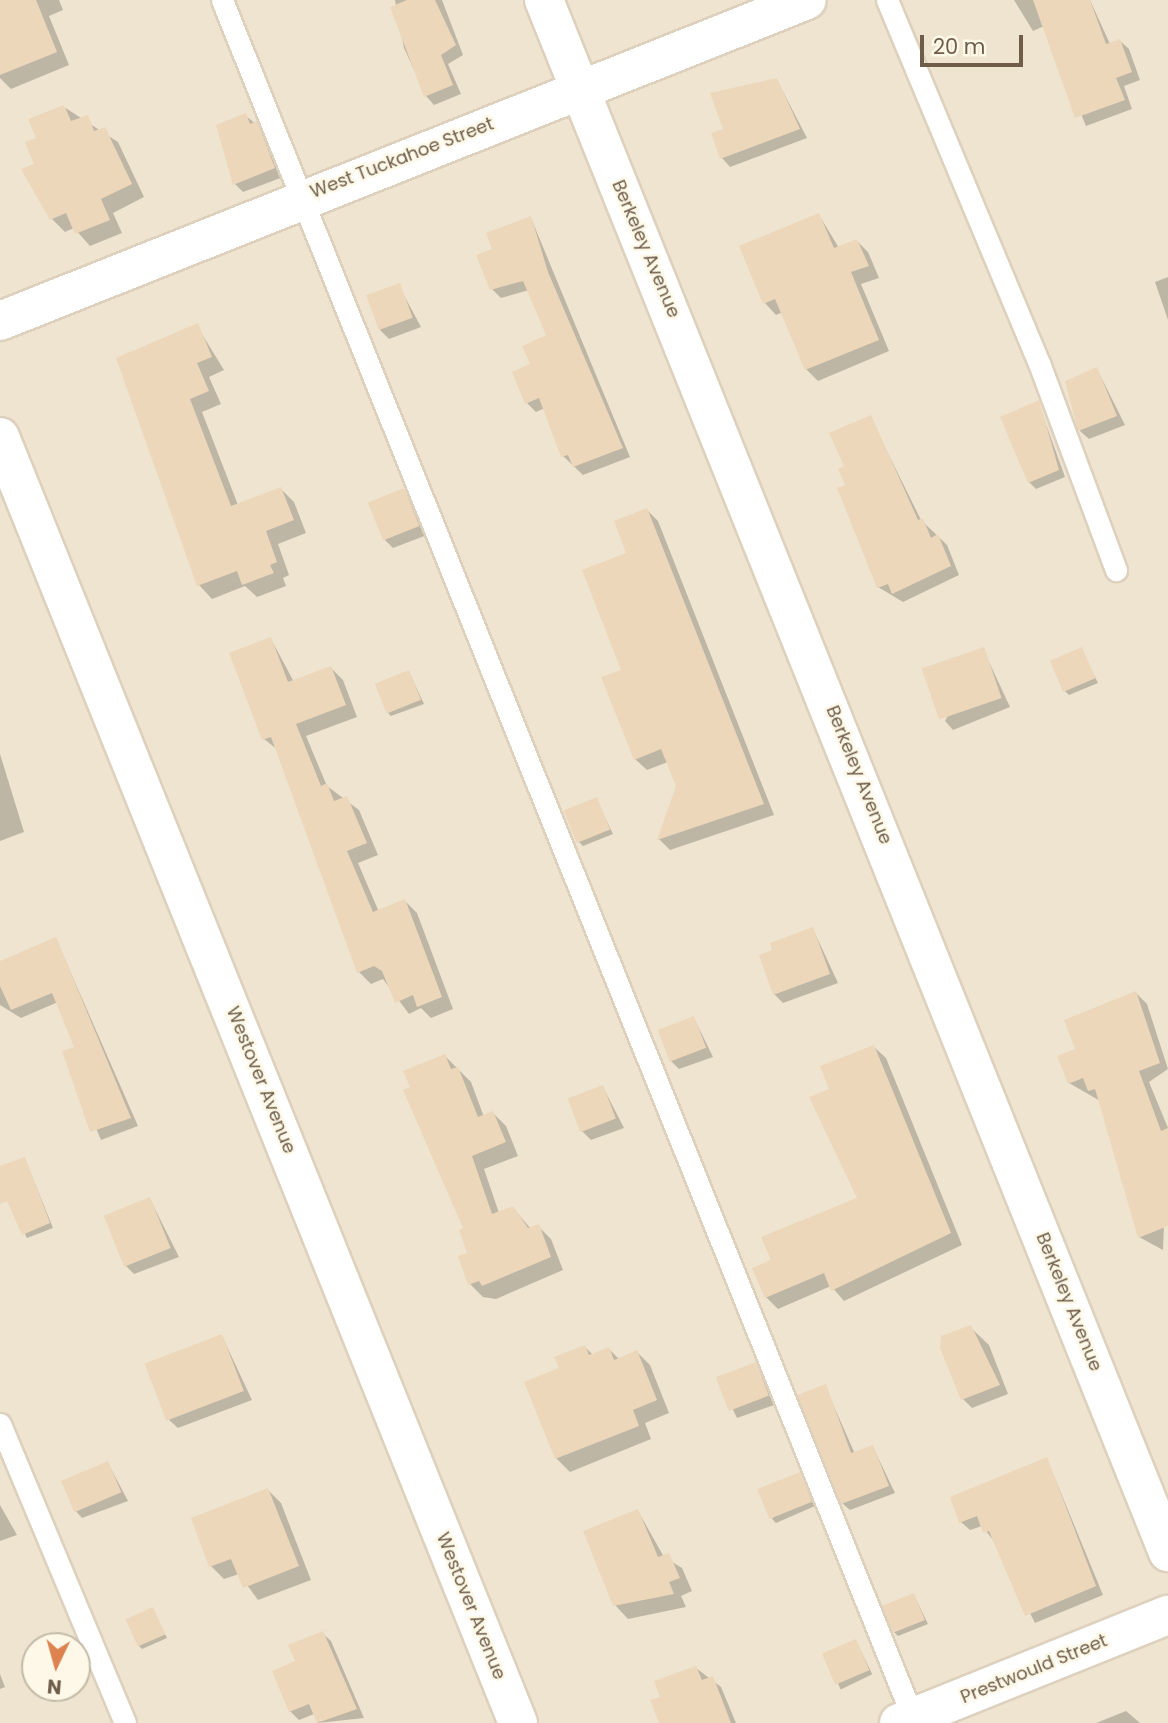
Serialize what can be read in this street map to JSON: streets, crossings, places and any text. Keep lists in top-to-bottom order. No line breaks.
{"streets":{"street":["West Tuckahoe Street","Berkeley Avenue","Westover Avenue","Prestwould Street"]},"crossings":[["West Tuckahoe Street","Berkeley Avenue"]],"scale_bar":"20 m","north":"bottom"}
